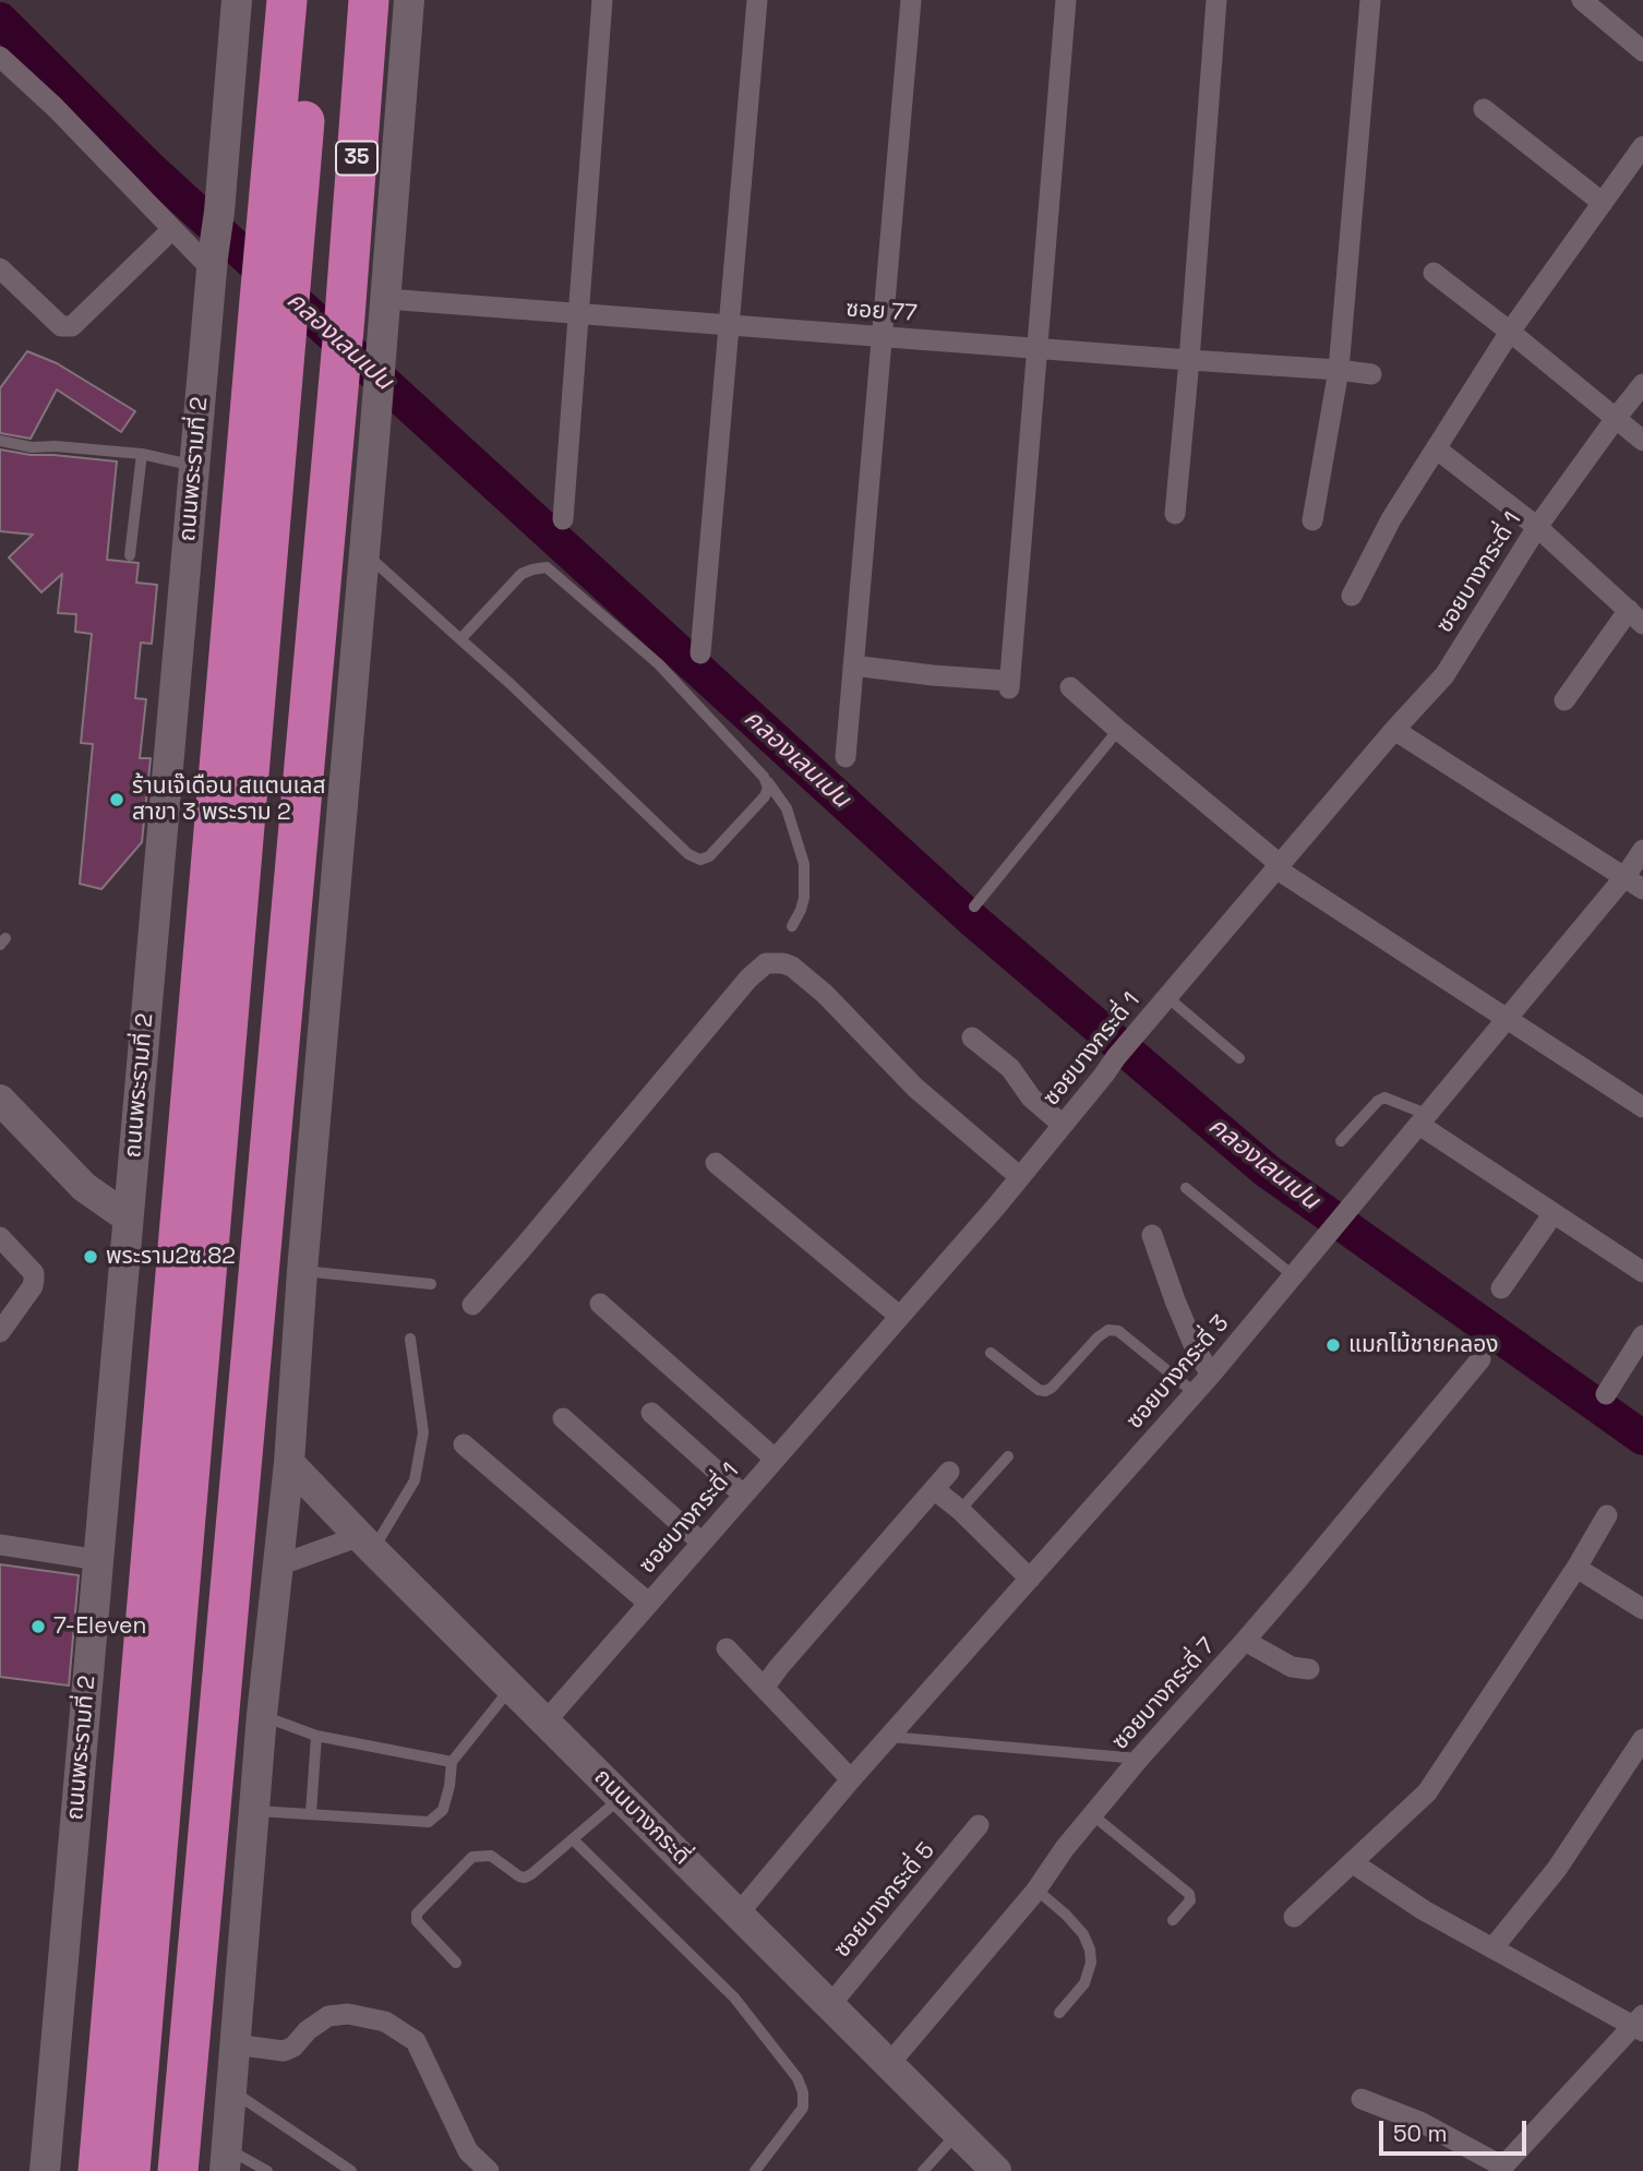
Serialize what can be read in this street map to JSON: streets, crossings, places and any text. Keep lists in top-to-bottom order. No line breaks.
{"streets":{"highway":["35"],"main road":["ถนนพระรามที่ 2","ถนนบางกระดี่"],"street":["ซอย 77","ซอยบางกระดี่ 1","ซอยบางกระดี่ 3","ซอยบางกระดี่ 7","ซอยบางกระดี่ 5"]},"crossings":[["35","ซอย 77"],["35","ถนนบางกระดี่"],["ซอยบางกระดี่ 1","ถนนบางกระดี่"],["ซอยบางกระดี่ 3","ถนนบางกระดี่"],["ซอยบางกระดี่ 7","ถนนบางกระดี่"],["ถนนบางกระดี่","ซอยบางกระดี่ 5"]],"water":["คลองเลนเปน"],"places":["ร้านเจ๊เดือน สแตนเลส สาขา 3 พระราม 2","พระราม2ซ.82","แมกไม้ชายคลอง","7-Eleven"],"scale_bar":"50 m"}
